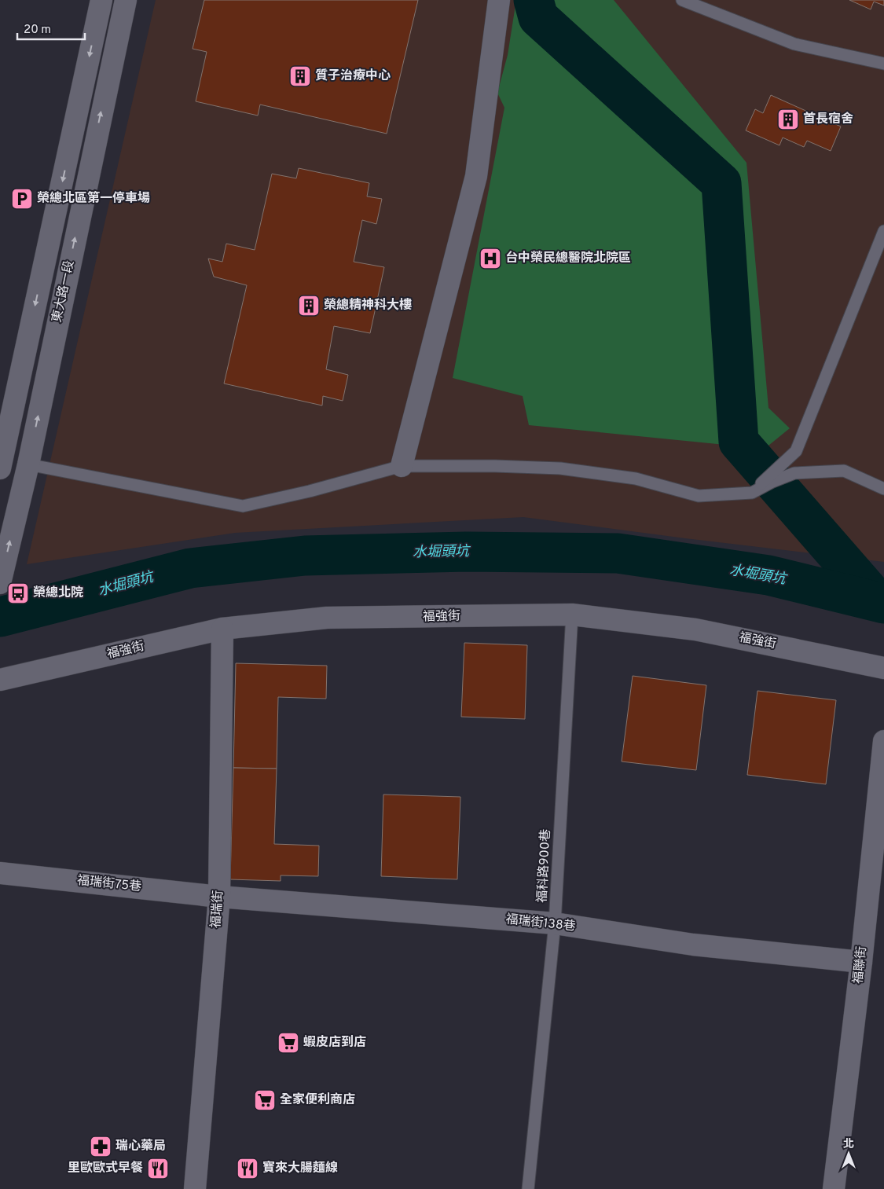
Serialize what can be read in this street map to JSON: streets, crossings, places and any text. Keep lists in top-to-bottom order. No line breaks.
{"streets":{"street":["東大路一段","福強街","福瑞街75巷","福瑞街","福瑞街138巷","福聯街"],"lane":["福科路900巷"]},"crossings":[["福強街","福科路900巷"],["福強街","福瑞街"],["福科路900巷","福瑞街138巷"],["福瑞街75巷","福瑞街"],["福瑞街75巷","福瑞街138巷"],["福瑞街","福瑞街138巷"],["福瑞街138巷","福聯街"]],"water":["水堀頭坑"],"places":{"building":["質子治療中心","首長宿舍","榮總精神科大樓"],"parking":["榮總北區第一停車場"],"hospital":["台中榮民總醫院北院區"],"bus stop":["榮總北院"],"supermarket":["蝦皮店到店","全家便利商店"],"pharmacy":["瑞心藥局"],"restaurant":["里歐歐式早餐","寶來大腸麵線"]},"scale_bar":"20 m","north":"top"}
